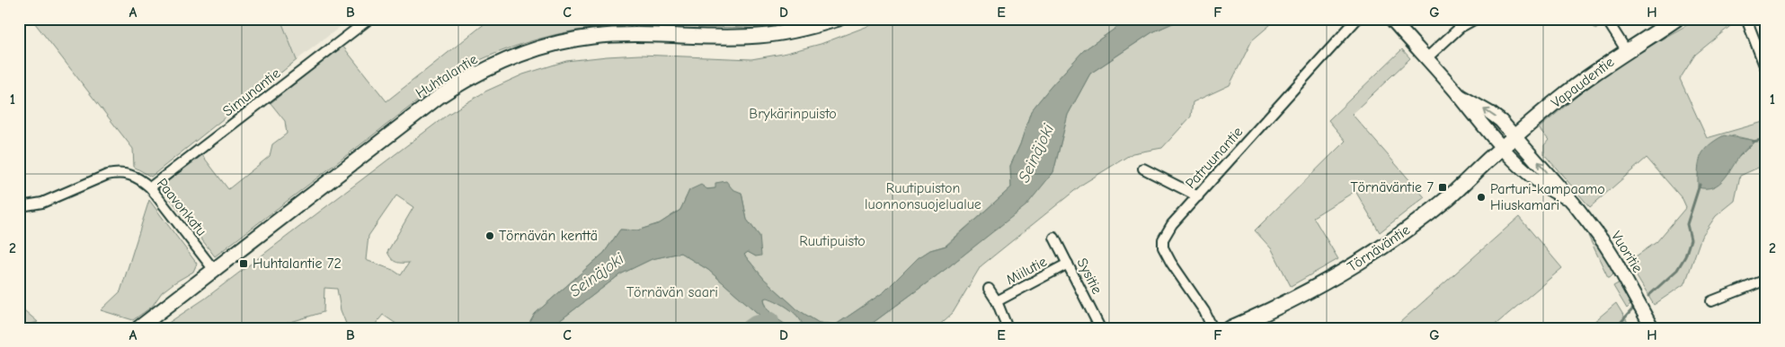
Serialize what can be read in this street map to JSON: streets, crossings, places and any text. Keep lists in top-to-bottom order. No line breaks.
{"streets":{"main road":["Huhtalantie","Vapaudentie","Törnäväntie"],"street":["Simunantie","Patruunantie","Paavonkatu","Vuoritie","Miilutie","Sysitie"]},"crossings":[["Huhtalantie","Paavonkatu"],["Vapaudentie","Törnäväntie"],["Vapaudentie","Vuoritie"],["Simunantie","Paavonkatu"],["Törnäväntie","Vuoritie"],["Miilutie","Sysitie"]],"water":["Seinäjoki"],"parks":["Brykärinpuisto","Ruutipuiston luonnonsuojelualue","Ruutipuisto","Törnävän saari"],"places":{"transit":["Törnäväntie 7","Huhtalantie 72"],"other":["Parturi-kampaamo Hiuskamari","Törnävän kenttä"]},"grid":{"columns":["A","B","C","D","E","F","G","H"],"rows":["1","2"]}}
